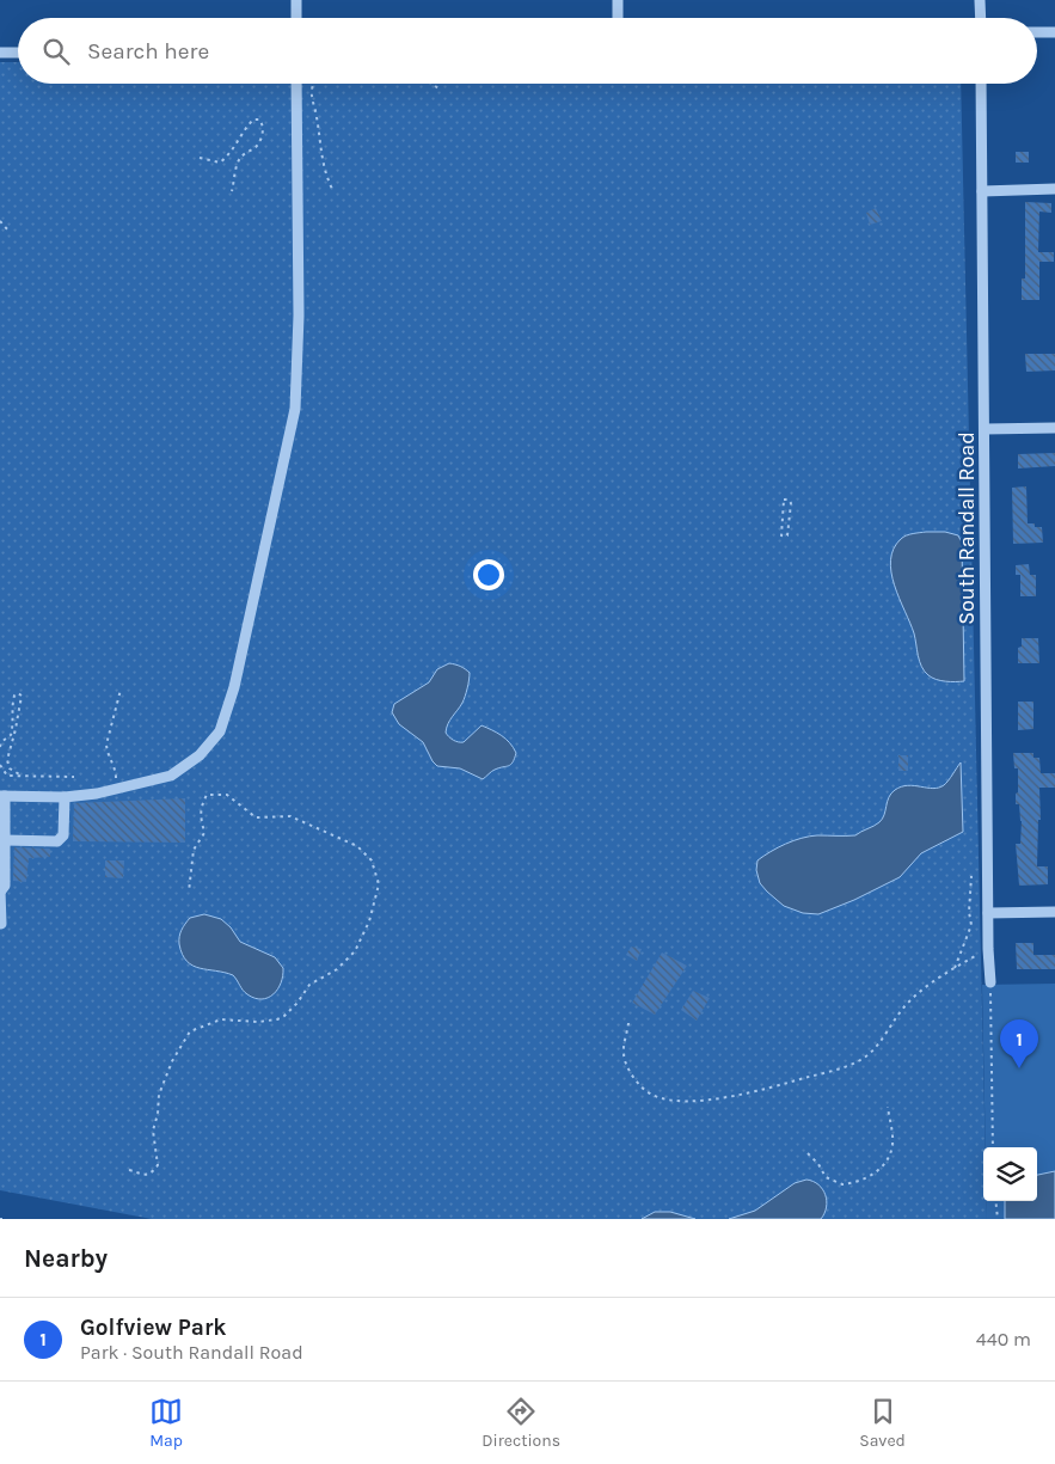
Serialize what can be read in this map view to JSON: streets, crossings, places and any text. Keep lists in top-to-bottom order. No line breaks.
{"streets":{"street":["South Randall Road"]},"page":{"search":"Search here","pins":"1","heading":"Nearby","list":[{"mark":"1","name":"Golfview Park","note":"Park · South Randall Road","value":"440 m"}],"nav":["Map","Directions","Saved"]}}
